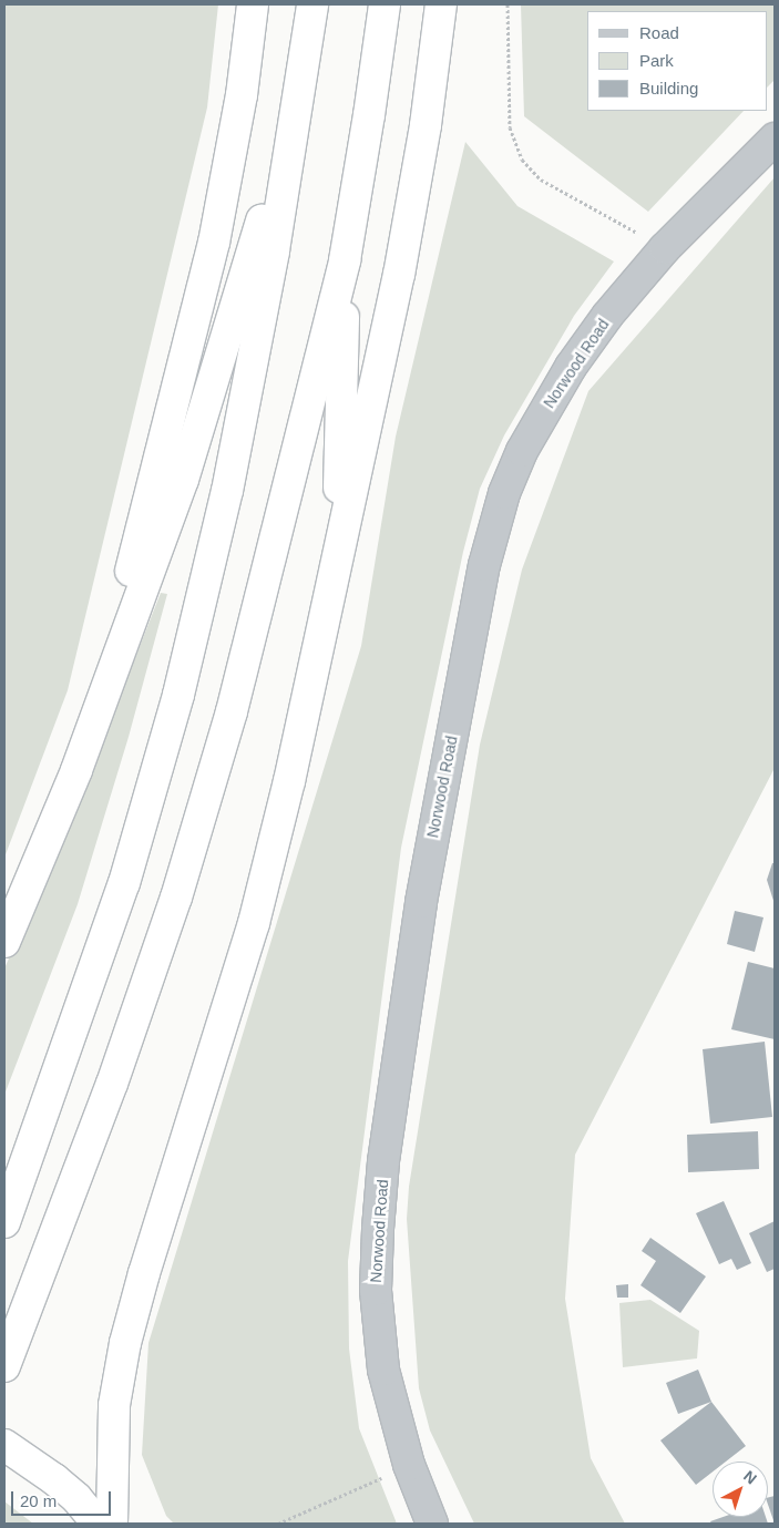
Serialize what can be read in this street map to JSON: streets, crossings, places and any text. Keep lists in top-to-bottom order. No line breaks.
{"streets":{"street":["Norwood Road"]},"legend":["Road","Park","Building"],"scale_bar":"20 m","north":"top right"}
